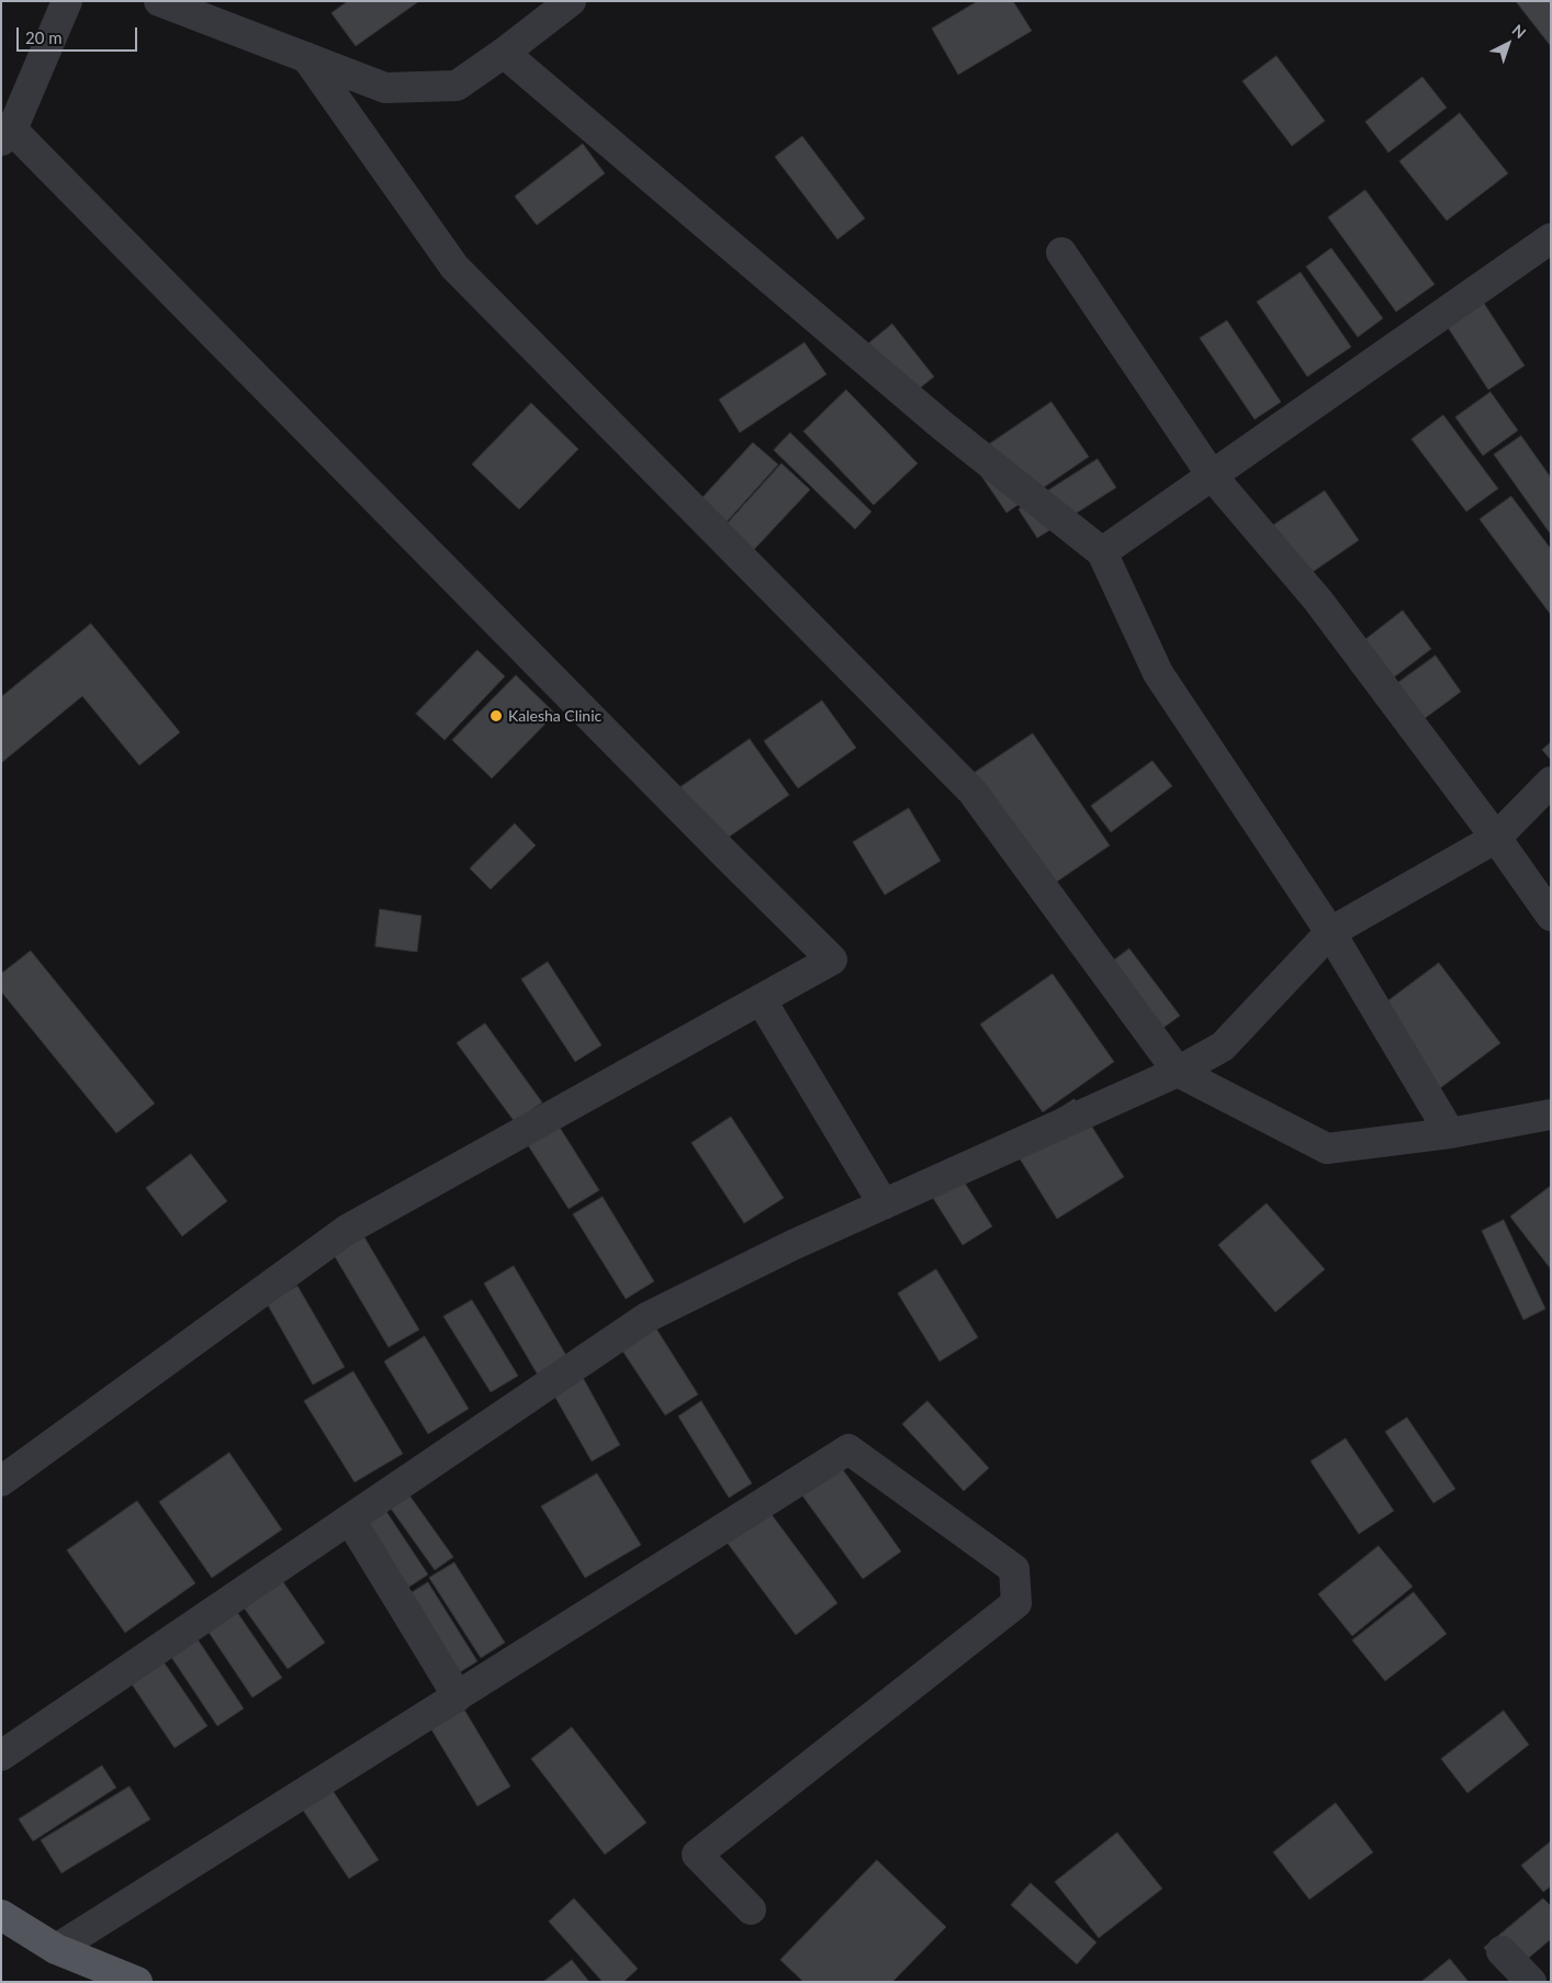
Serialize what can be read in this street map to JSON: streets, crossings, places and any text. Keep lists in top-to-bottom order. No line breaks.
{"places":["Kalesha Clinic"],"scale_bar":"20 m","north":"top right"}
